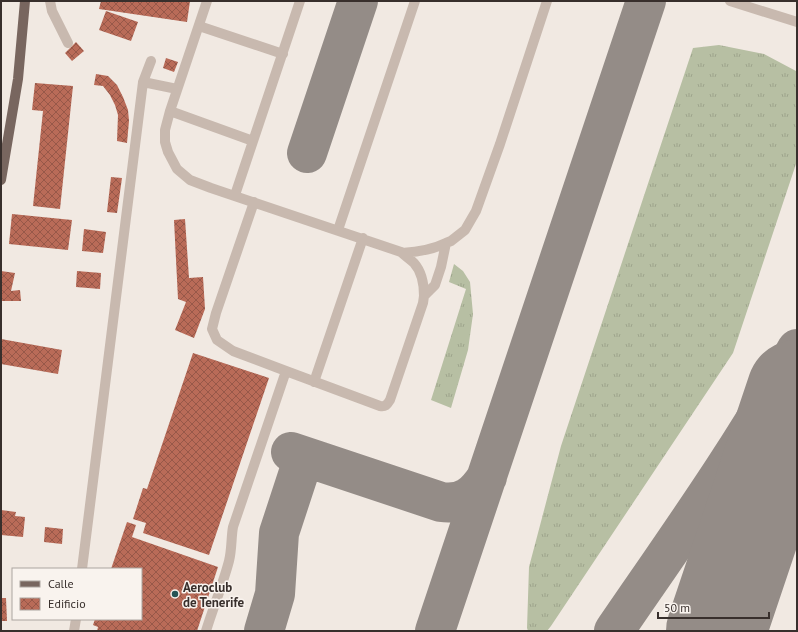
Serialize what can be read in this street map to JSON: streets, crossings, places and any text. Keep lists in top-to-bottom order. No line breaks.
{"places":["Aeroclub de Tenerife"],"legend":["Calle","Edificio"],"scale_bar":"50 m"}
